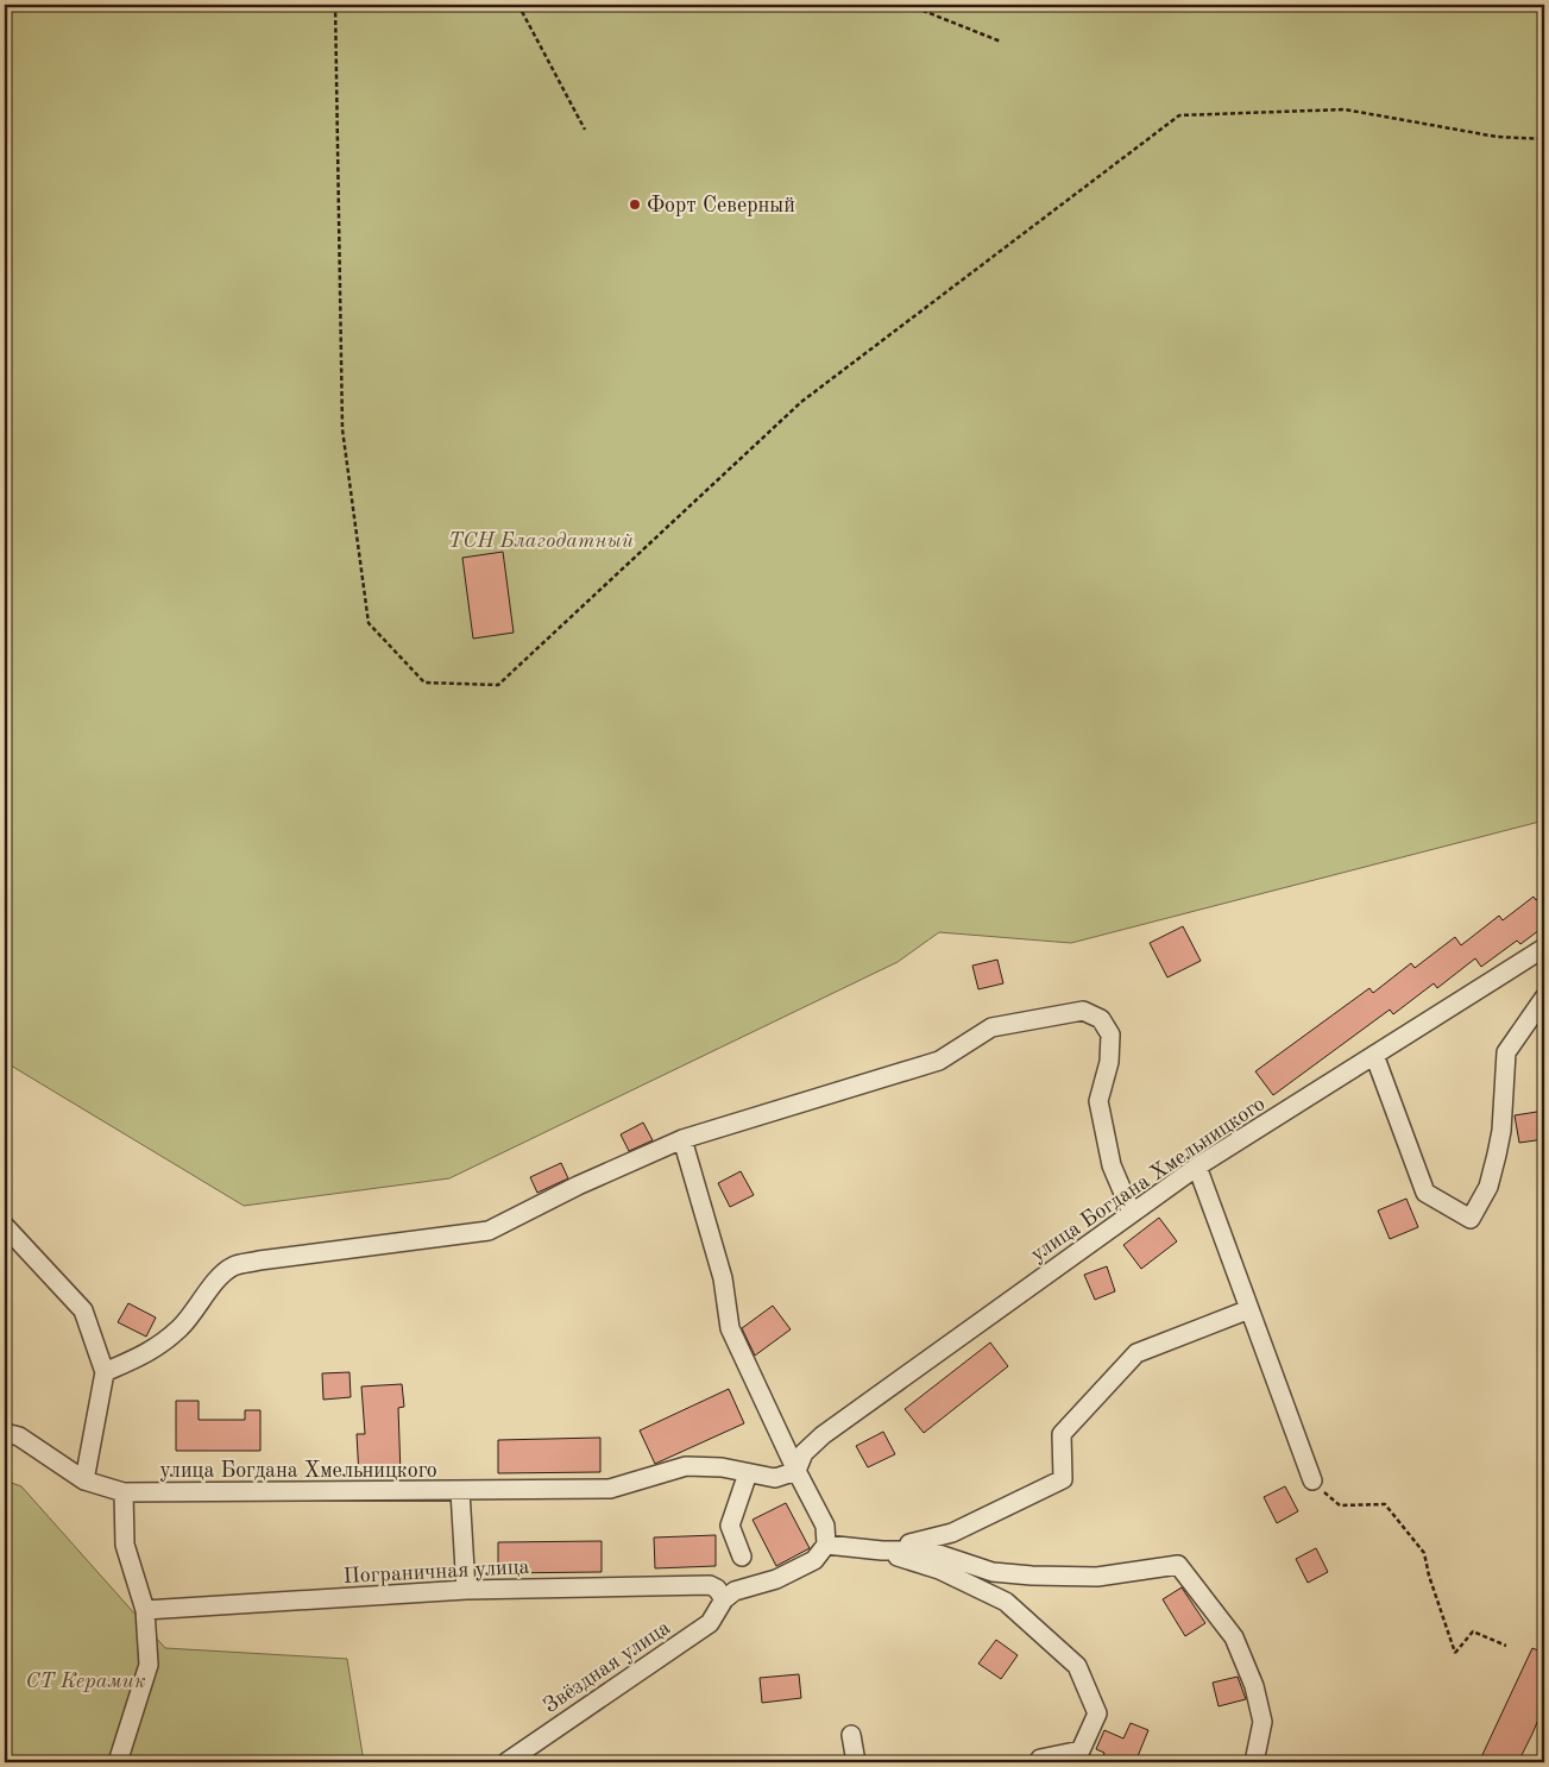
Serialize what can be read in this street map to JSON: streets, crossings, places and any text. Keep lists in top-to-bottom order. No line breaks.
{"streets":{"street":["улица Богдана Хмельницкого","Пограничная улица","Звёздная улица"]},"crossings":[["Пограничная улица","Звёздная улица"]],"parks":["ТСН Благодатный","СТ Керамик"],"places":["Форт Северный"]}
